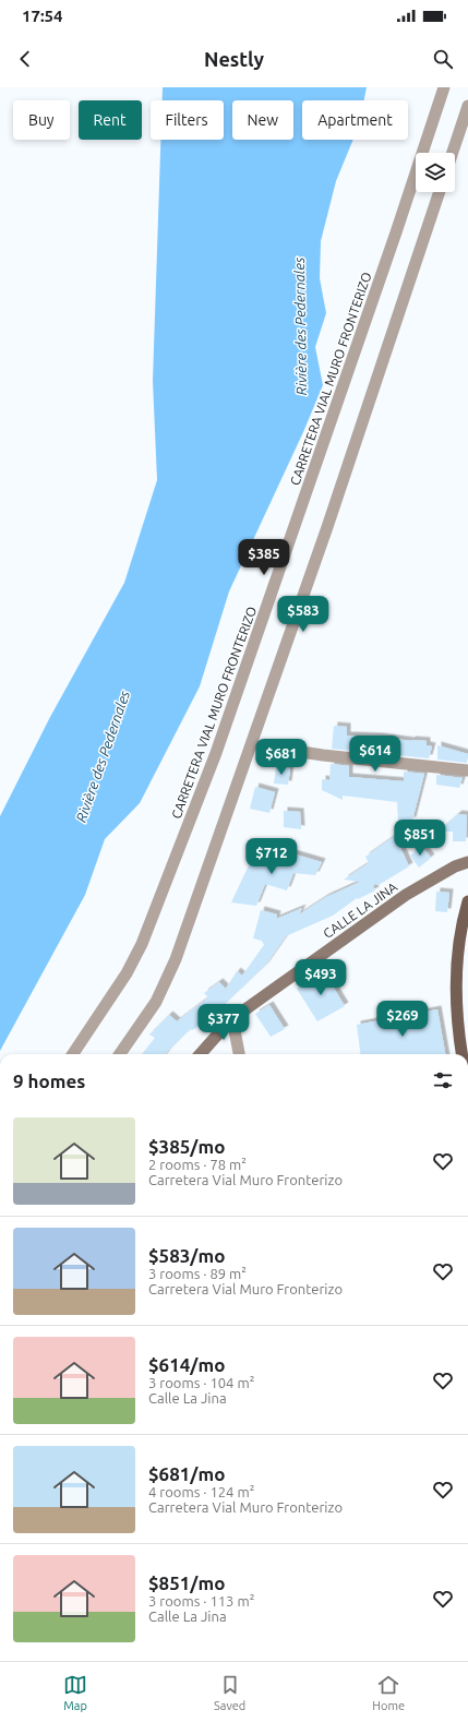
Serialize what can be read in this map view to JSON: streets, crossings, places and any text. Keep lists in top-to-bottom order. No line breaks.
{"streets":{"main road":["CALLE LA JINA"],"street":["CARRETERA VIAL MURO FRONTERIZO"]},"water":["Rivière des Pedernales"],"page":{"status":"17:54","header":"Nestly","chip":["Buy","Rent","Filters","New","Apartment"],"price":["$385","$583","$614","$681","$851","$712","$493","$269","$377"],"heading":"9 homes","list":[{"name":"$385/mo","note":"2 rooms · 78 m² · Carretera Vial Muro Fronterizo"},{"name":"$583/mo","note":"3 rooms · 89 m² · Carretera Vial Muro Fronterizo"},{"name":"$614/mo","note":"3 rooms · 104 m² · Calle La Jina"},{"name":"$681/mo","note":"4 rooms · 124 m² · Carretera Vial Muro Fronterizo"},{"name":"$851/mo","note":"3 rooms · 113 m² · Calle La Jina"}],"tabs":["Map","Saved","Home"]}}
